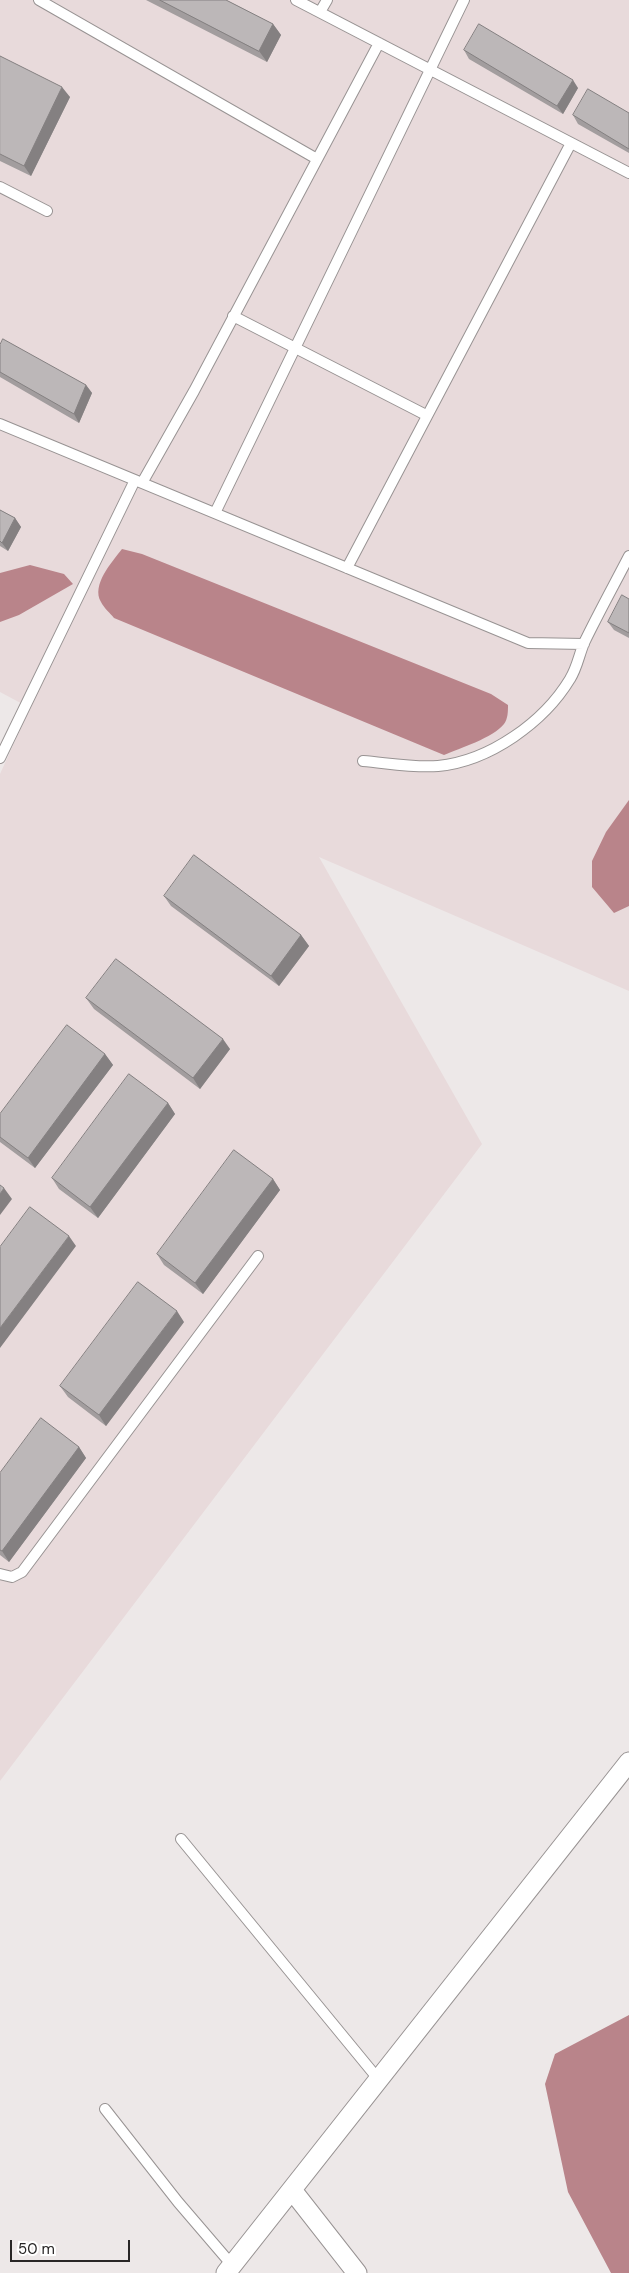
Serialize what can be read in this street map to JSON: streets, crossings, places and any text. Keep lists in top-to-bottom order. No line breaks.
{"scale_bar":"50 m"}
